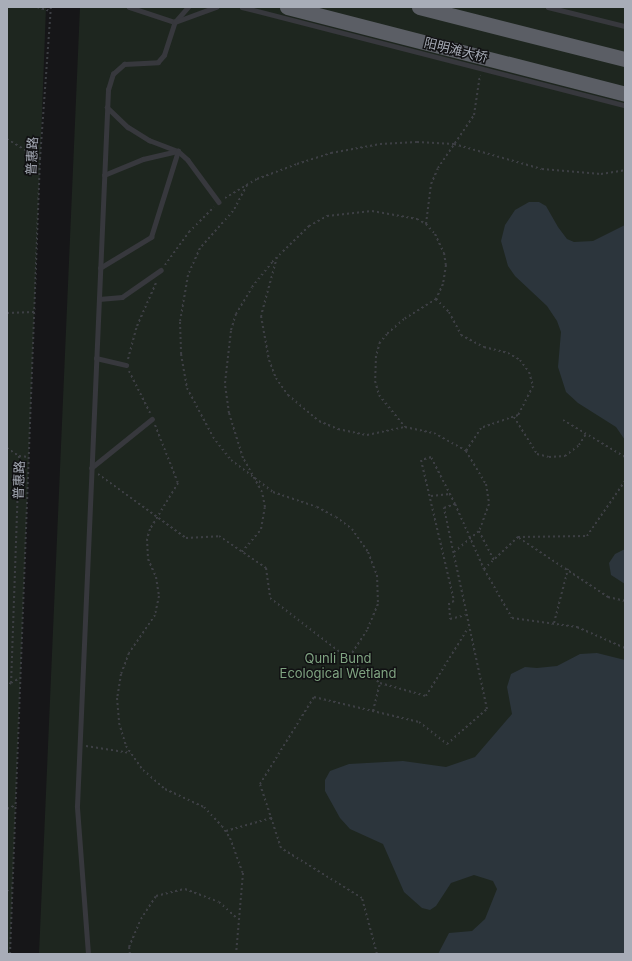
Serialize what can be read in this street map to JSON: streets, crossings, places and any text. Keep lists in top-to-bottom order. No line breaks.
{"streets":{"highway":["阳明滩大桥"],"path":["普惠路"]},"parks":["Qunli Bund Ecological Wetland"]}
